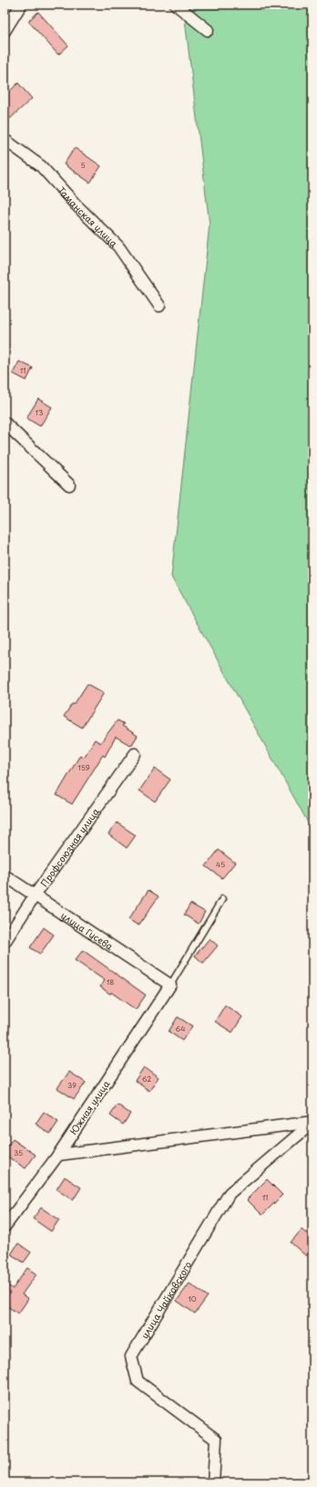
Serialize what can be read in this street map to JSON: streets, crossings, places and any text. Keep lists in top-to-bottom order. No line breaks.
{"streets":{"street":["Таманская улица","Профсоюзная улица","улица Гусева","Южная улица","улица Чайковского"]},"crossings":[["Профсоюзная улица","улица Гусева"],["улица Гусева","Южная улица"]],"house_numbers":["5","11","13","159","45","18","64","62","39","35","11","10"]}
